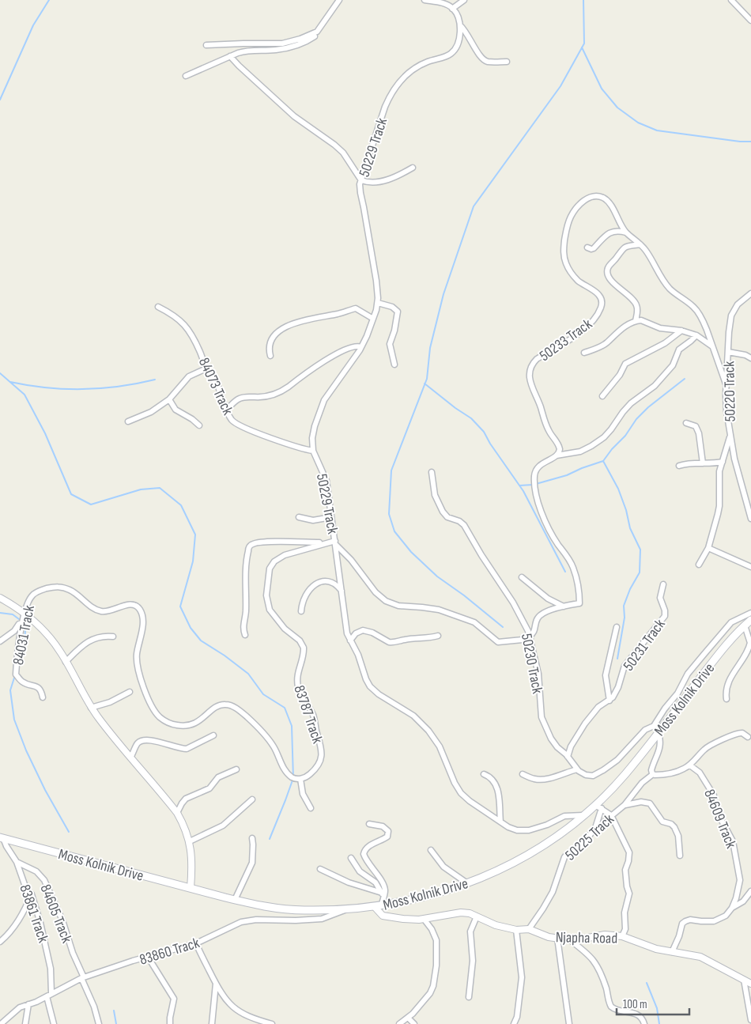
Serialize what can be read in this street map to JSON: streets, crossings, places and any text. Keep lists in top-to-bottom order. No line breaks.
{"streets":{"main road":["Moss Kolnik Drive"],"street":["50229 Track","50233 Track","84073 Track","50220 Track","84031 Track","50231 Track","50230 Track","83787 Track","84609 Track","50225 Track","83861 Track","84605 Track","Njapha Road","83860 Track"]},"crossings":[["50229 Track","84073 Track"],["50229 Track","Moss Kolnik Drive"],["50229 Track","83787 Track"],["50233 Track","50220 Track"],["84031 Track","83787 Track"],["50231 Track","50230 Track"],["Moss Kolnik Drive","83861 Track"],["Moss Kolnik Drive","Njapha Road"],["Moss Kolnik Drive","83860 Track"],["84609 Track","Njapha Road"],["50225 Track","Njapha Road"],["83861 Track","84605 Track"],["83861 Track","83860 Track"],["84605 Track","83860 Track"]],"scale_bar":"100 m"}
